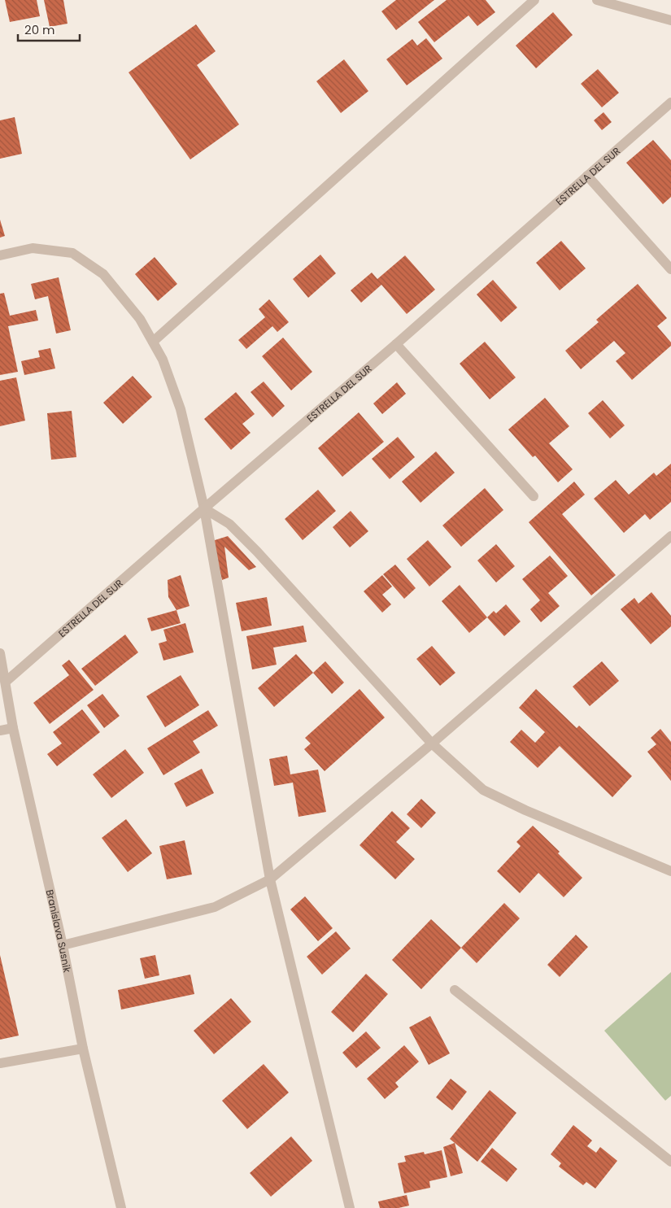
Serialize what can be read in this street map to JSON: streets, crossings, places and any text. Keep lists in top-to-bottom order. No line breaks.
{"streets":{"street":["ESTRELLA DEL SUR","Branislava Susnik"]},"crossings":[["ESTRELLA DEL SUR","Branislava Susnik"]],"scale_bar":"20 m"}
